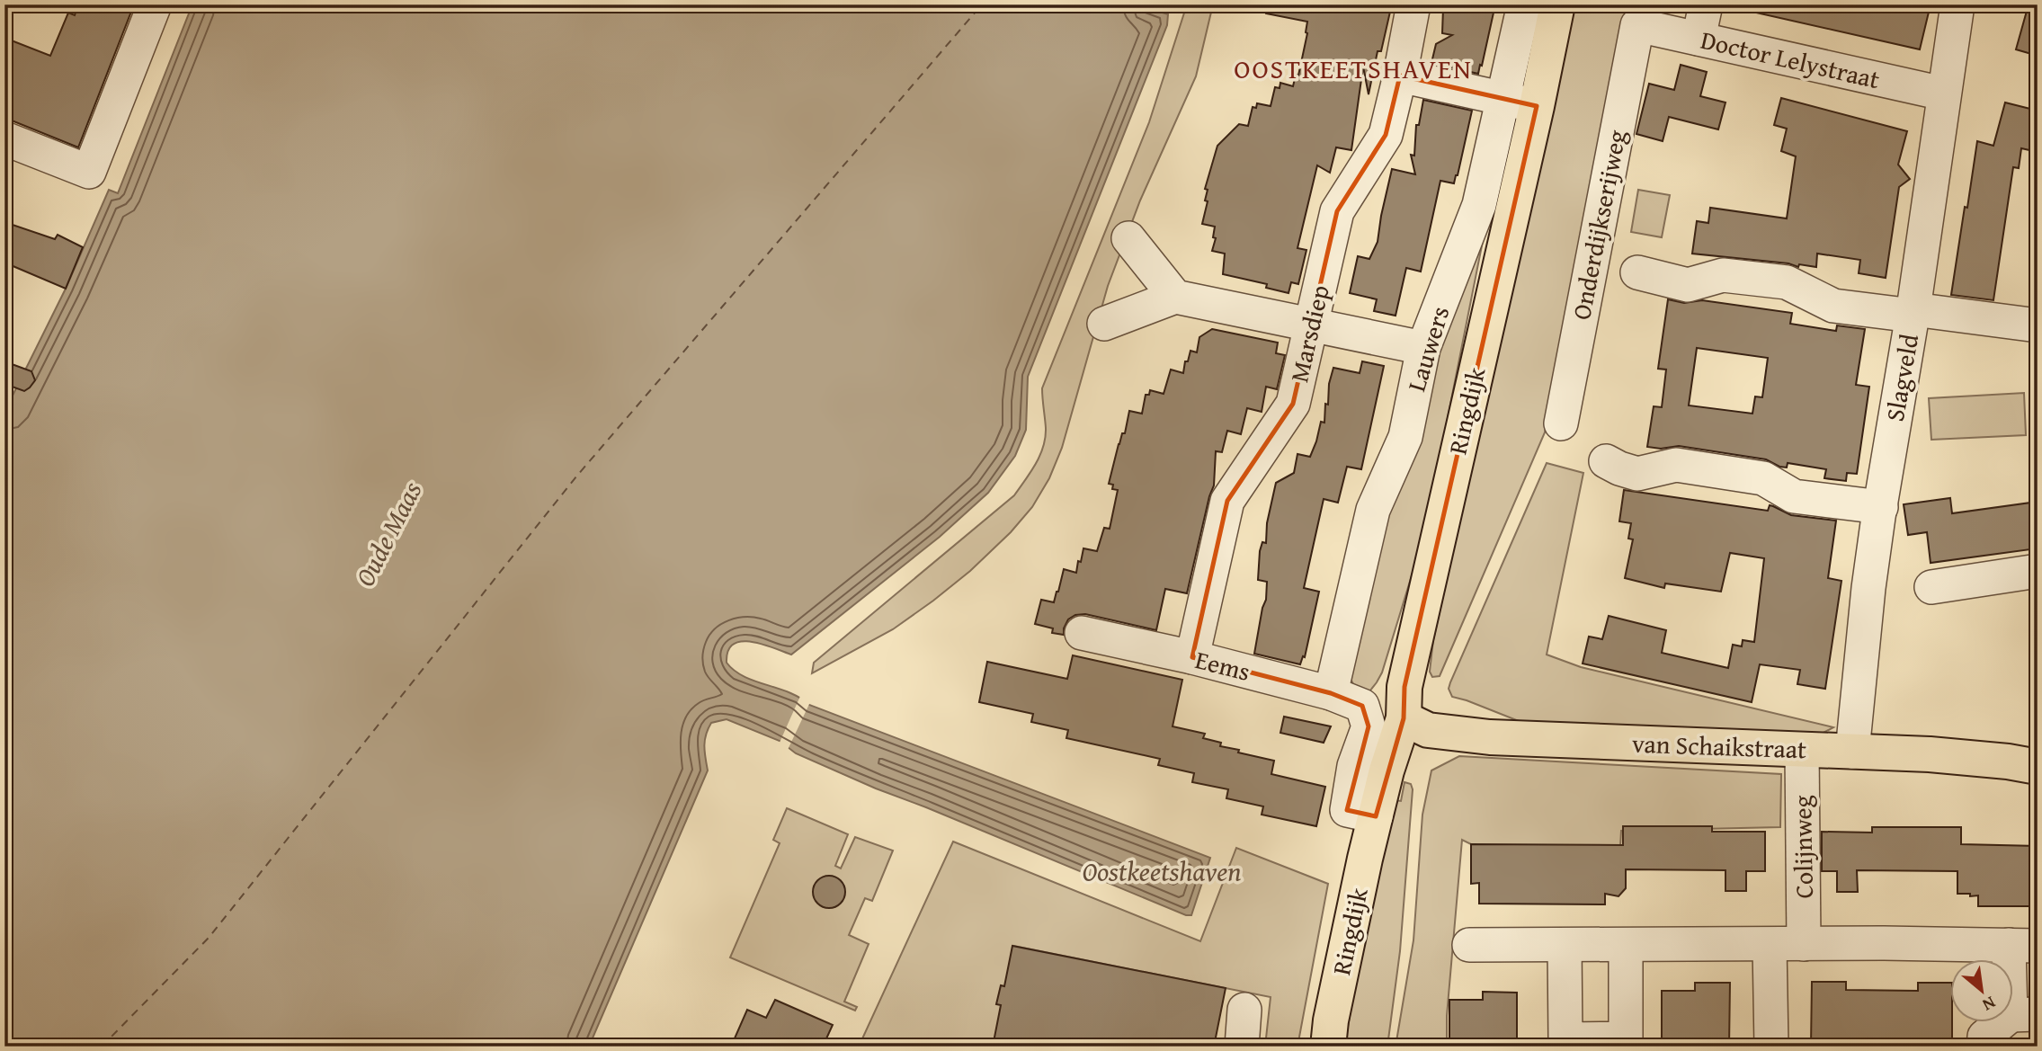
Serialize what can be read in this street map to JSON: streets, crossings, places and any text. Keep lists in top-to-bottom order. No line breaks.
{"streets":{"main road":["Ringdijk","van Schaikstraat"],"street":["Doctor Lelystraat","Onderdijkserijweg","Marsdiep","Lauwers","Slagveld","Eems","Colijnweg"]},"crossings":[["Doctor Lelystraat","Onderdijkserijweg"],["Doctor Lelystraat","Slagveld"],["Marsdiep","Eems"],["Lauwers","Ringdijk"],["Lauwers","Eems"],["Slagveld","van Schaikstraat"],["Ringdijk","Eems"],["Ringdijk","van Schaikstraat"],["van Schaikstraat","Colijnweg"]],"districts":["OOSTKEETSHAVEN"],"water":["Oude Maas","Oostkeetshaven"],"north":"bottom right"}
